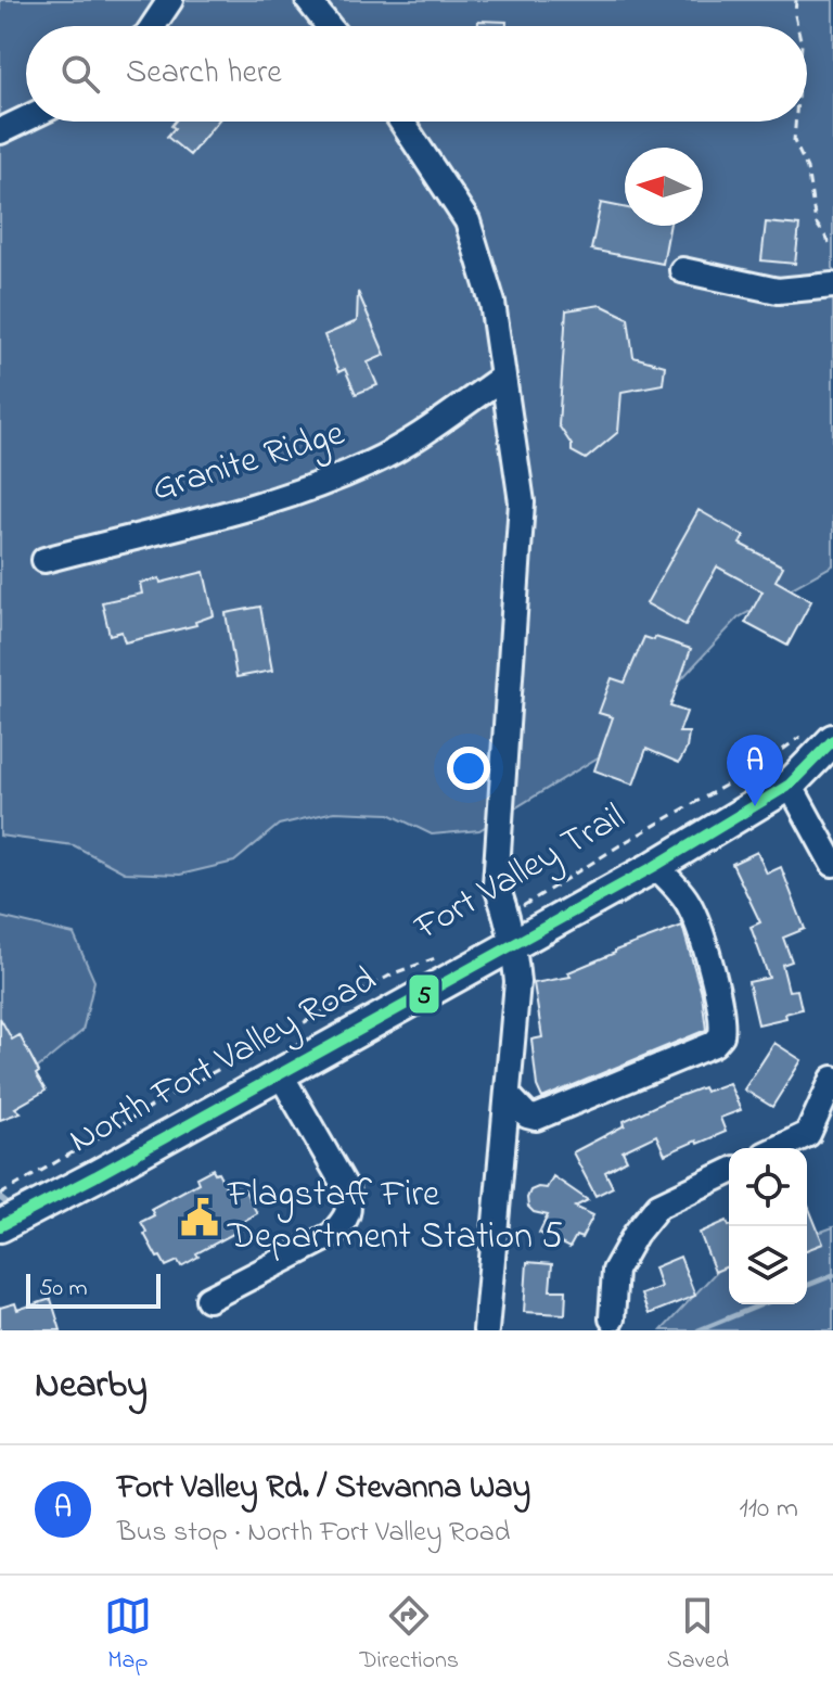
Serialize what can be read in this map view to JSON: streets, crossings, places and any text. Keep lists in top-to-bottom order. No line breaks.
{"streets":{"main road":["North Fort Valley Road"],"street":["Granite Ridge"],"path":["Fort Valley Trail"]},"crossings":[["Fort Valley Trail","North Fort Valley Road"]],"places":{"public building":["Flagstaff Fire Department Station 5"]},"lines":["transit line 5"],"scale_bar":"50 m","north":"left","page":{"search":"Search here","pins":"A","scale":"50 m","heading":"Nearby","list":[{"mark":"A","name":"Fort Valley Rd. / Stevanna Way","note":"Bus stop · North Fort Valley Road","value":"110 m"}],"nav":["Map","Directions","Saved"]}}
